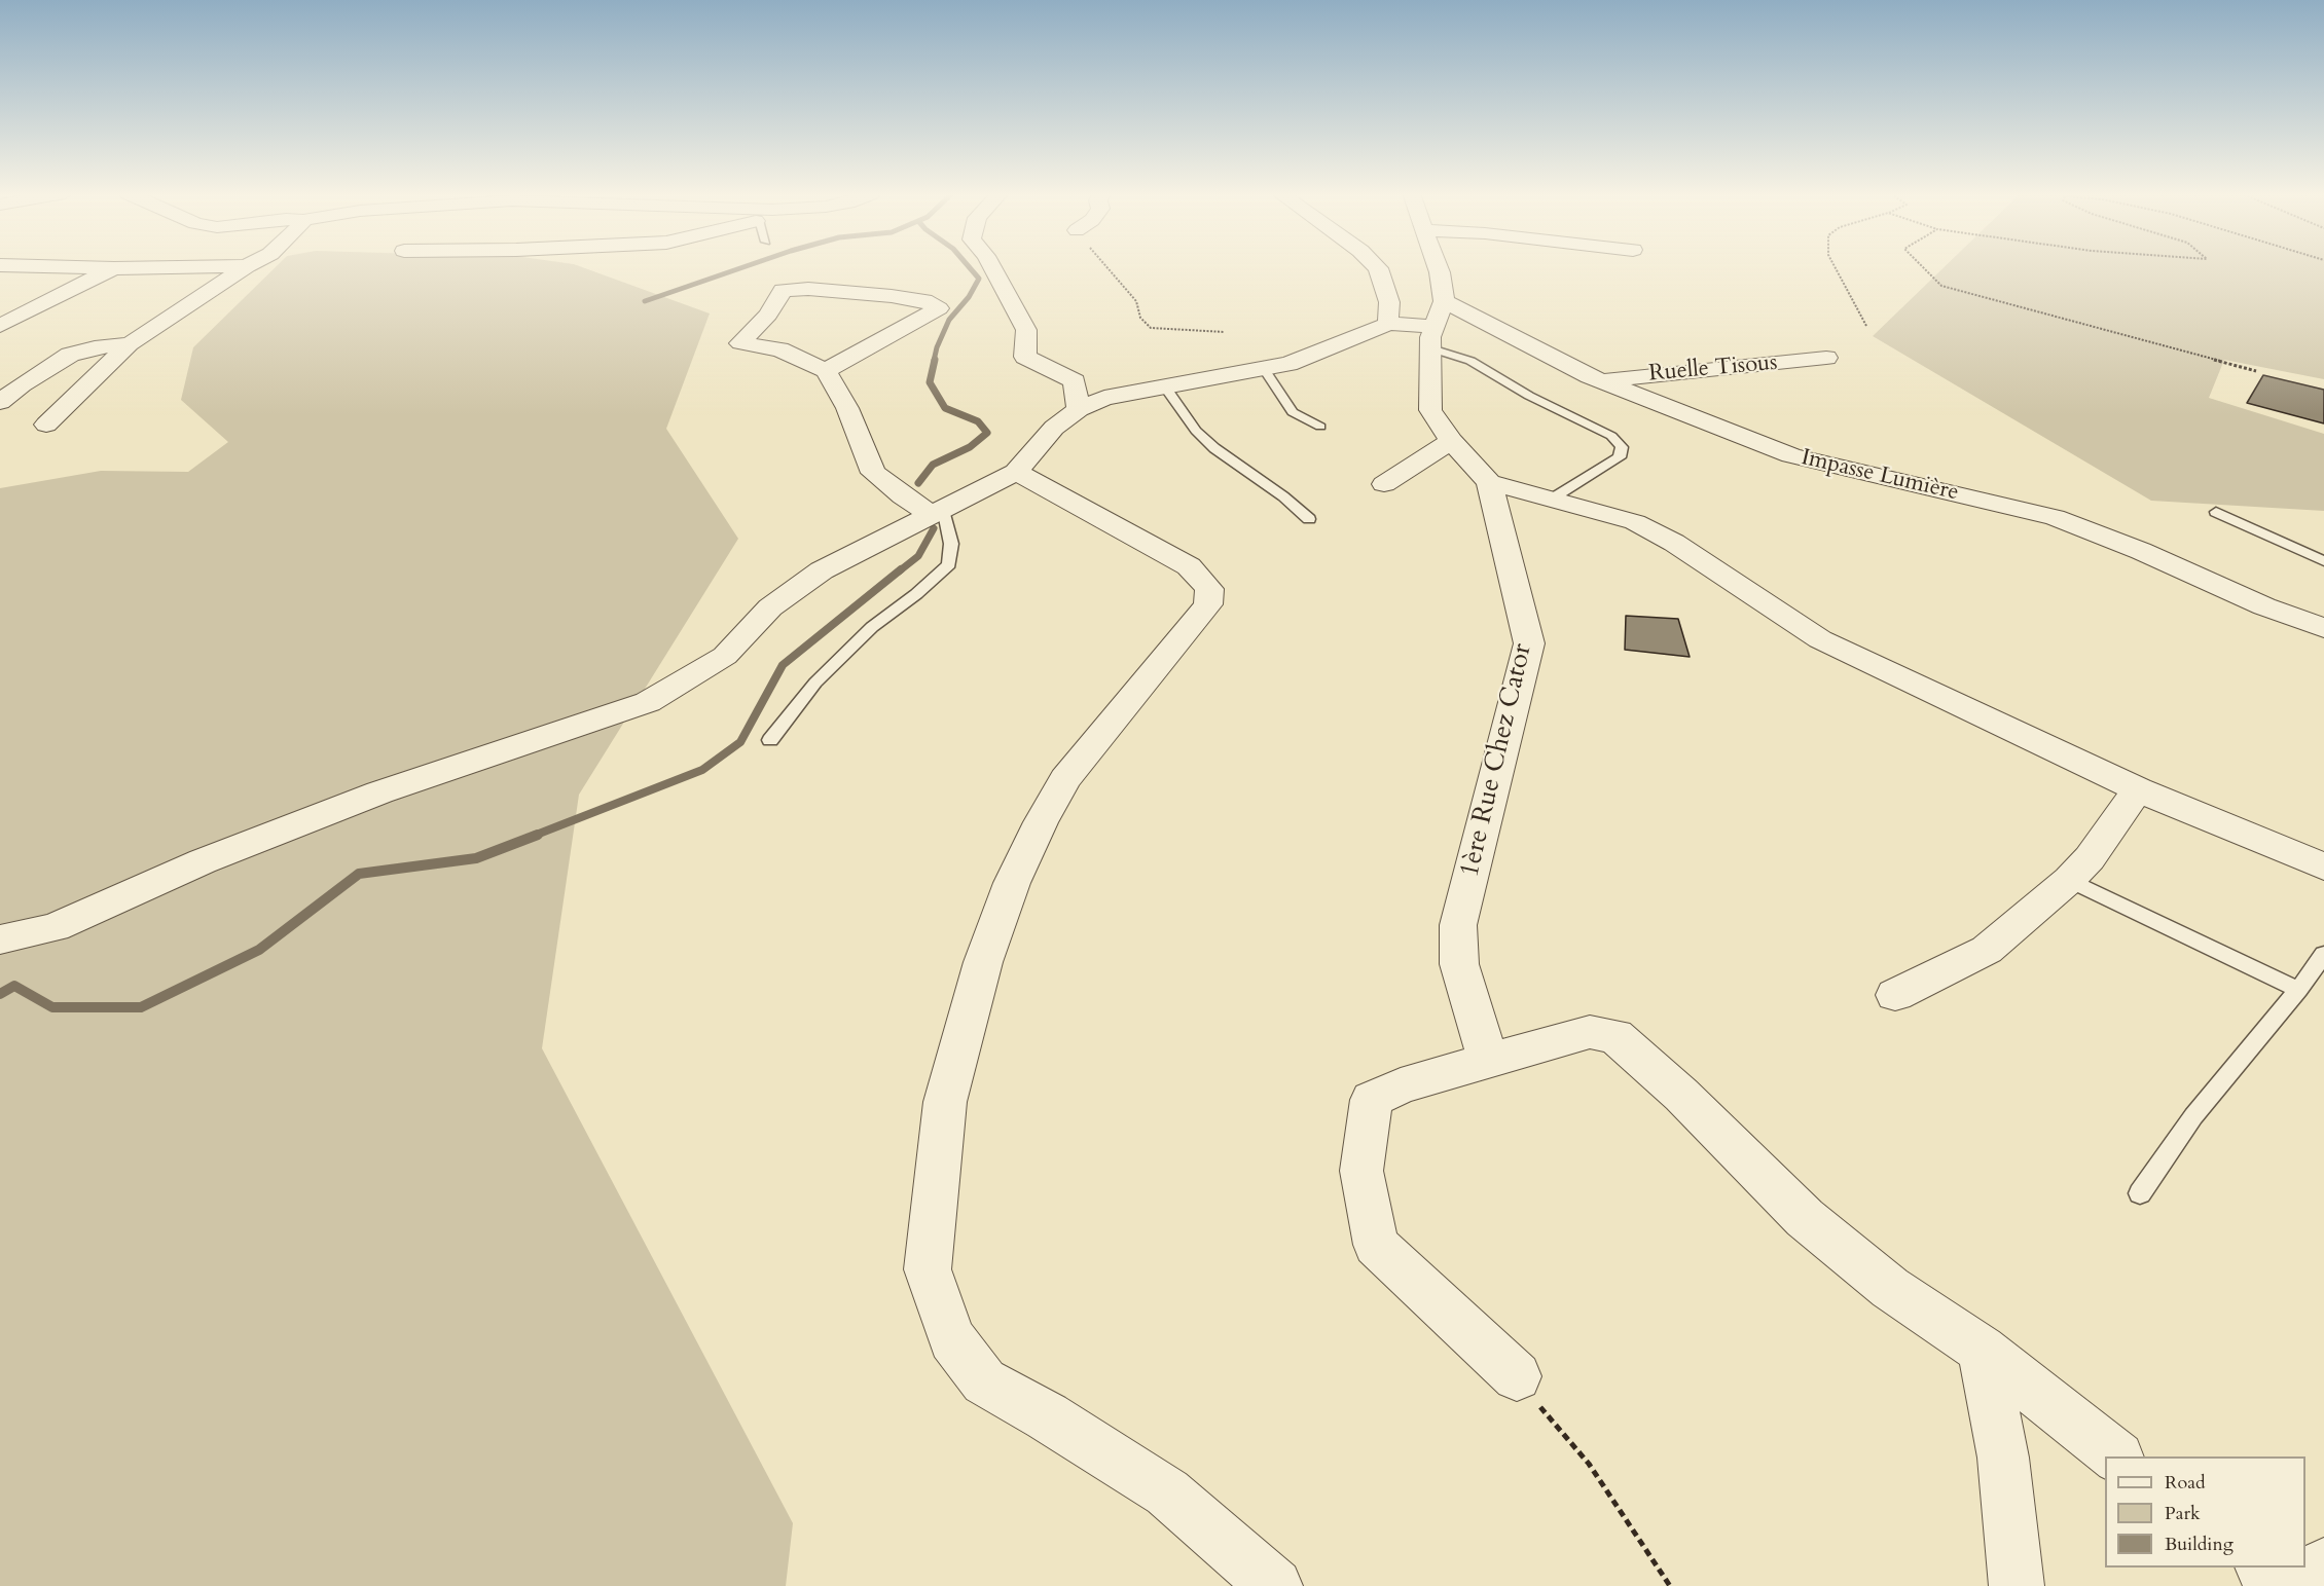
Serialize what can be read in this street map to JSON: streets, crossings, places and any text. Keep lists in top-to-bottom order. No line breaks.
{"streets":{"street":["Ruelle Tisous","Impasse Lumière","1ère Rue Chez Cator"]},"crossings":[["Ruelle Tisous","Impasse Lumière"],["Impasse Lumière","1ère Rue Chez Cator"]],"legend":["Road","Park","Building"]}
